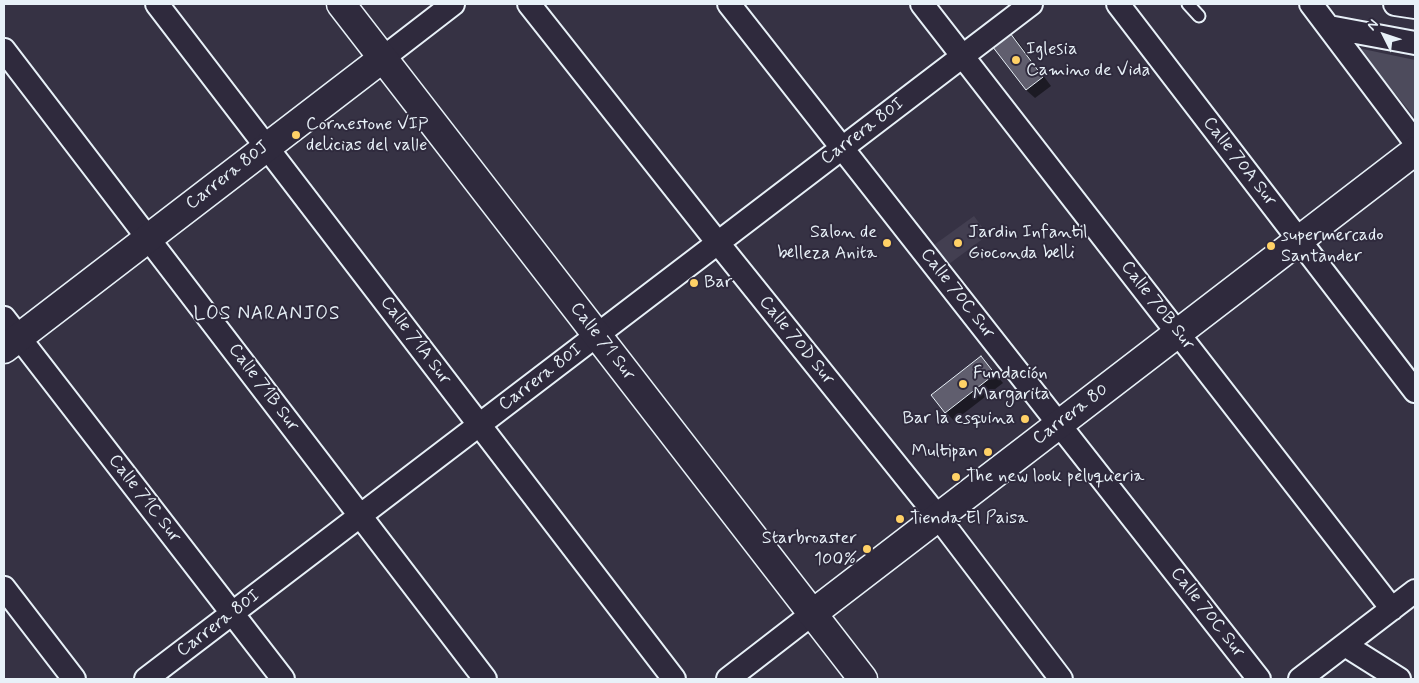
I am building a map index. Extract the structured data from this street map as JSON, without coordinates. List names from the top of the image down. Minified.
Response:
{"streets":{"street":["Carrera 80I","Calle 70A Sur","Carrera 80J","Calle 70C Sur","Calle 70B Sur","Calle 71A Sur","Calle 70D Sur","Calle 71 Sur","Calle 71B Sur","Carrera 80","Calle 71C Sur"]},"crossings":[["Carrera 80I","Calle 70C Sur"],["Carrera 80I","Calle 70B Sur"],["Carrera 80I","Calle 71A Sur"],["Carrera 80I","Calle 70D Sur"],["Carrera 80I","Calle 71 Sur"],["Carrera 80I","Calle 71B Sur"],["Carrera 80I","Calle 71C Sur"],["Calle 70A Sur","Carrera 80"],["Carrera 80J","Calle 71A Sur"],["Carrera 80J","Calle 71 Sur"],["Carrera 80J","Calle 71B Sur"],["Carrera 80J","Calle 71C Sur"],["Calle 70C Sur","Carrera 80"],["Calle 70B Sur","Carrera 80"],["Calle 70D Sur","Carrera 80"],["Calle 71 Sur","Carrera 80"]],"districts":["LOS NARANJOS"],"places":["Iglesia Camino de Vida","Cornestone VIP delicias del valle","Salon de belleza Anita","Jardin Infantil Gioconda belli","supermercado Santander","Bar","Fundación Margarita","Bar la esquina","Multipan","The new look peluqueria","Tienda El Paisa","Starbroaster 100%"],"north":"top left"}
